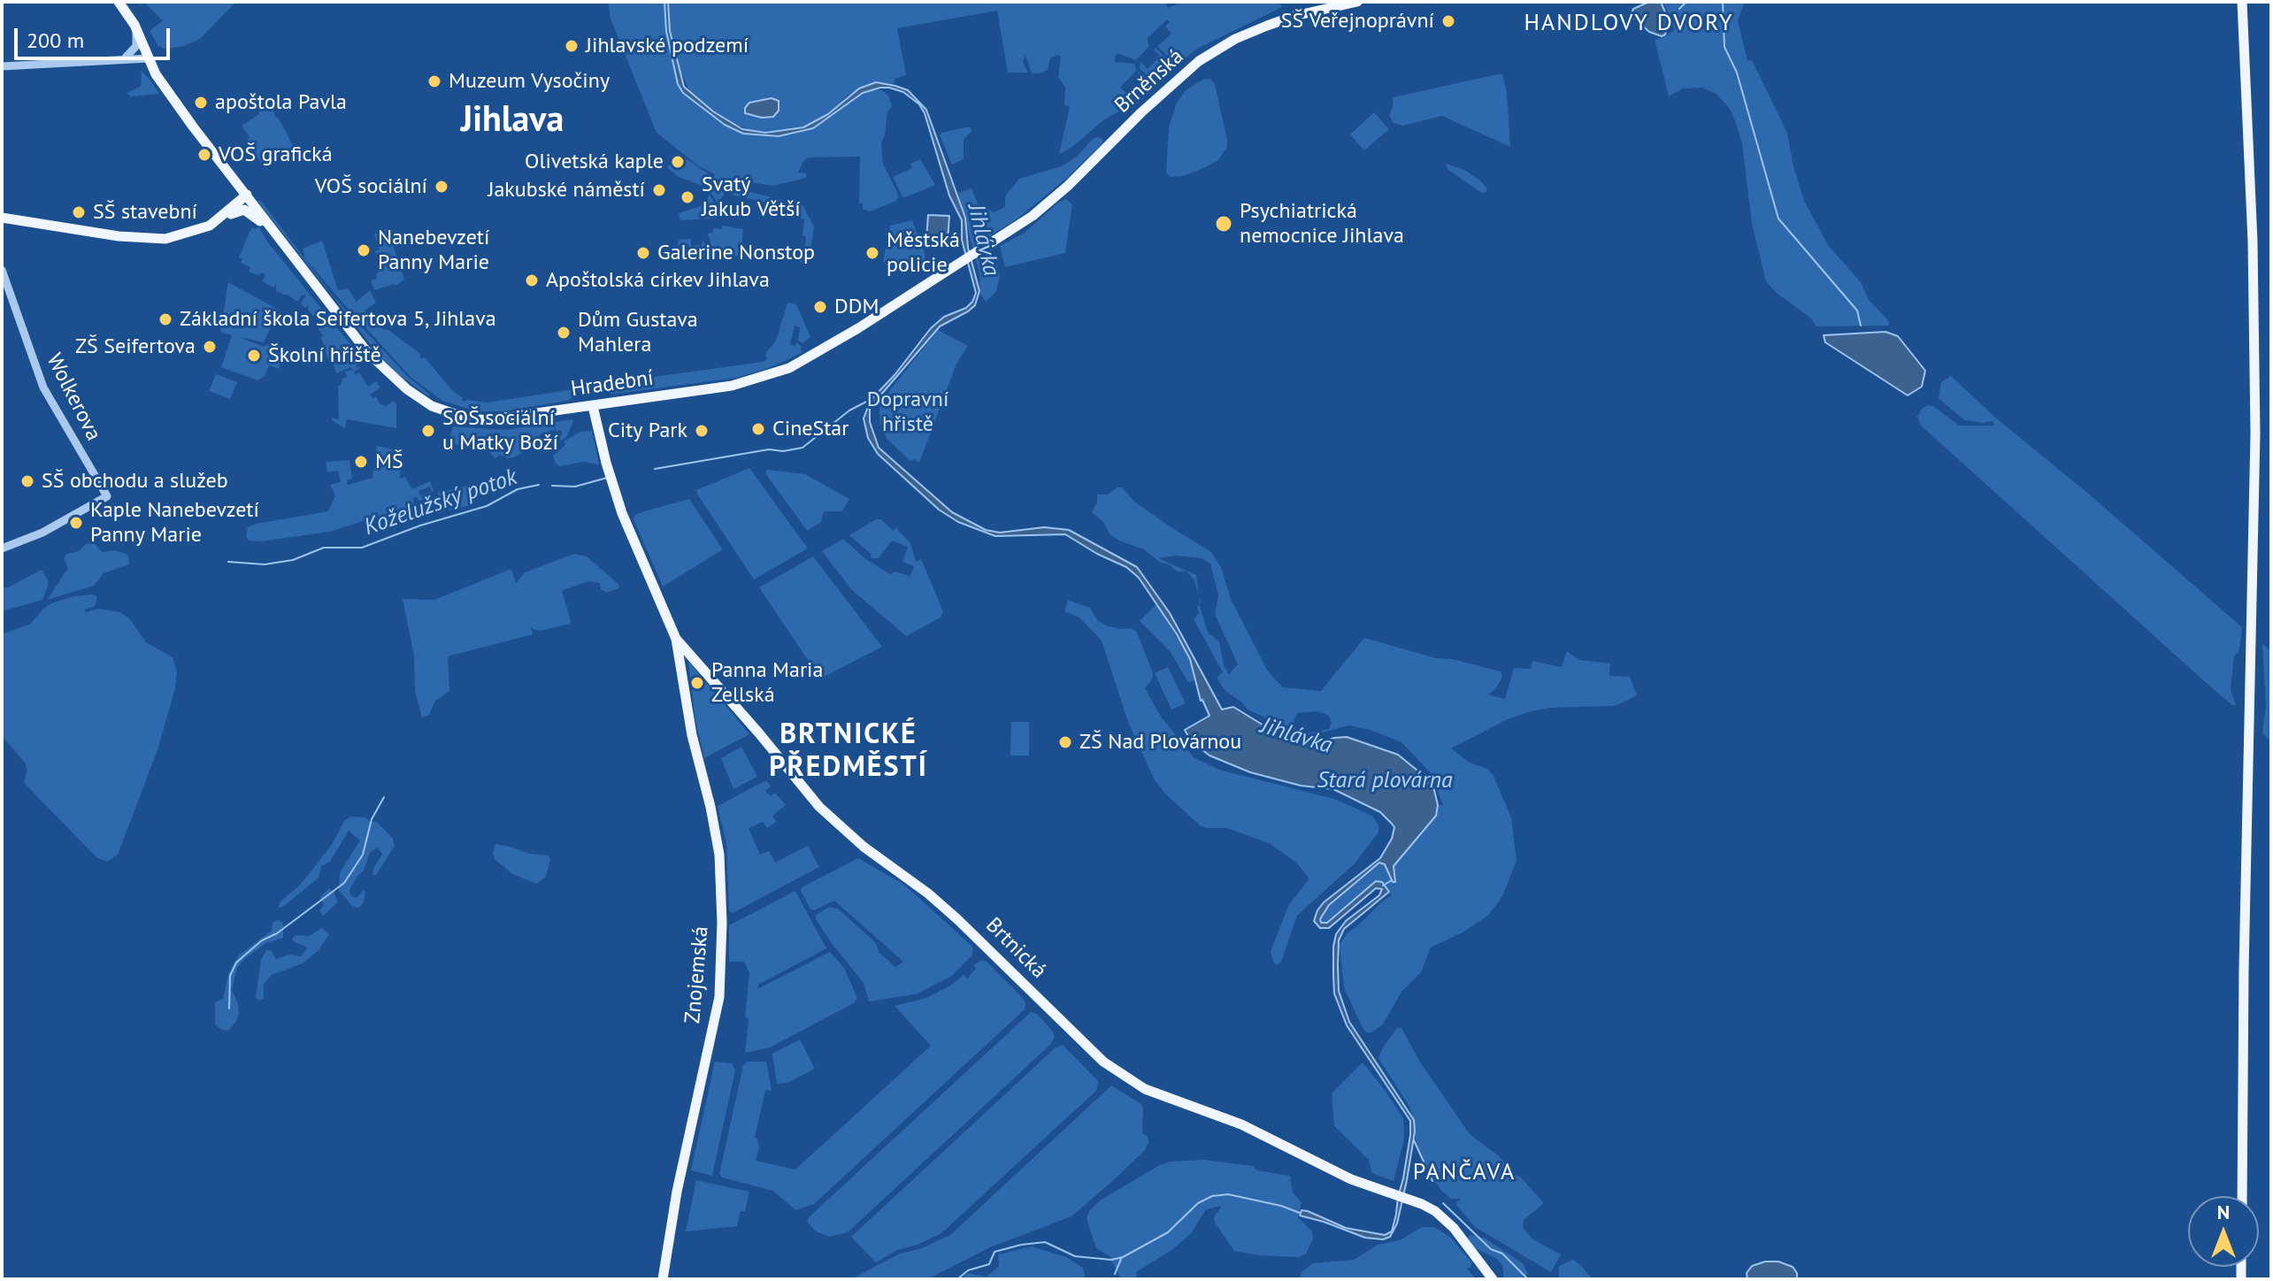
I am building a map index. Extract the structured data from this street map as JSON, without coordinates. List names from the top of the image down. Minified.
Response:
{"streets":{"main road":["Brněnská","Hradební","Brtnická","Znojemská"],"street":["Wolkerova"]},"crossings":[["Brněnská","Hradební"],["Hradební","Znojemská"],["Brtnická","Znojemská"]],"districts":["HANDLOVY DVORY","Jihlava","BRTNICKÉ PŘEDMĚSTÍ","PANČAVA"],"water":["Jihlávka","Koželužský potok","Stará plovárna"],"parks":["Dopravní hřistě"],"places":["SŠ Veřejnoprávní","Jihlavské podzemí","Muzeum Vysočiny","apoštola Pavla","VOŠ grafická","Olivetská kaple","VOŠ sociální","Jakubské náměstí","Svatý Jakub Větší","SŠ stavební","Psychiatrická nemocnice Jihlava","Nanebevzetí Panny Marie","Galerine Nonstop","Městská policie","Apoštolská církev Jihlava","DDM","Základní škola Seifertova 5, Jihlava","Dům Gustava Mahlera","ZŠ Seifertova","Školní hřiště","CineStar","SOŠ sociální u Matky Boží","City Park","MŠ","SŠ obchodu a služeb","Kaple Nanebevzetí Panny Marie","Panna Maria Zellská","ZŠ Nad Plovárnou"],"scale_bar":"200 m","north":"top"}
